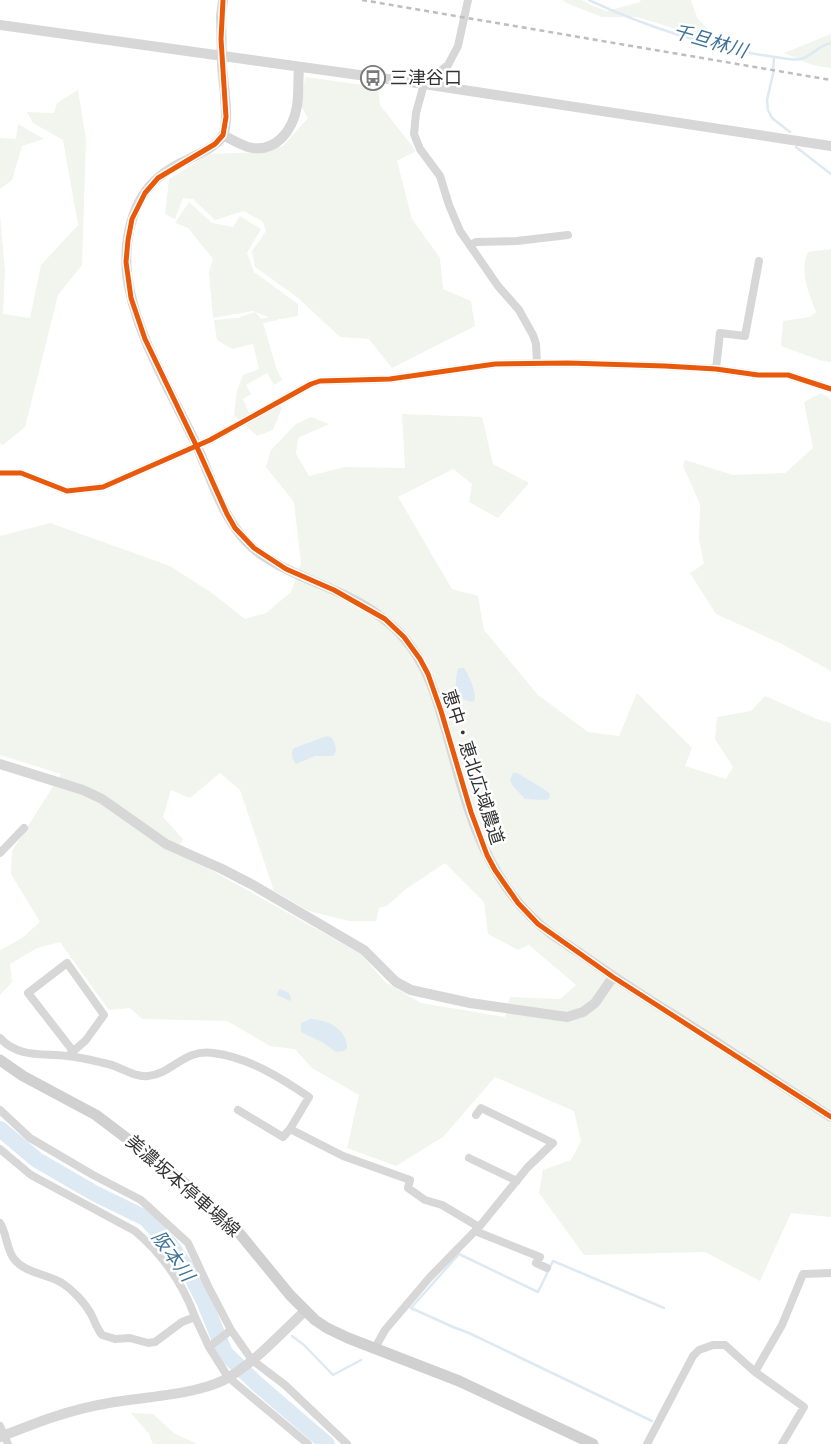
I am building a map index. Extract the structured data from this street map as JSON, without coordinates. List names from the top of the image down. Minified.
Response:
{"streets":{"main road":["美濃坂本停車場線"],"street":["恵中・恵北広域農道"]},"water":["千旦林川","阪本川"],"places":{"bus stop":["三津谷口"]}}
